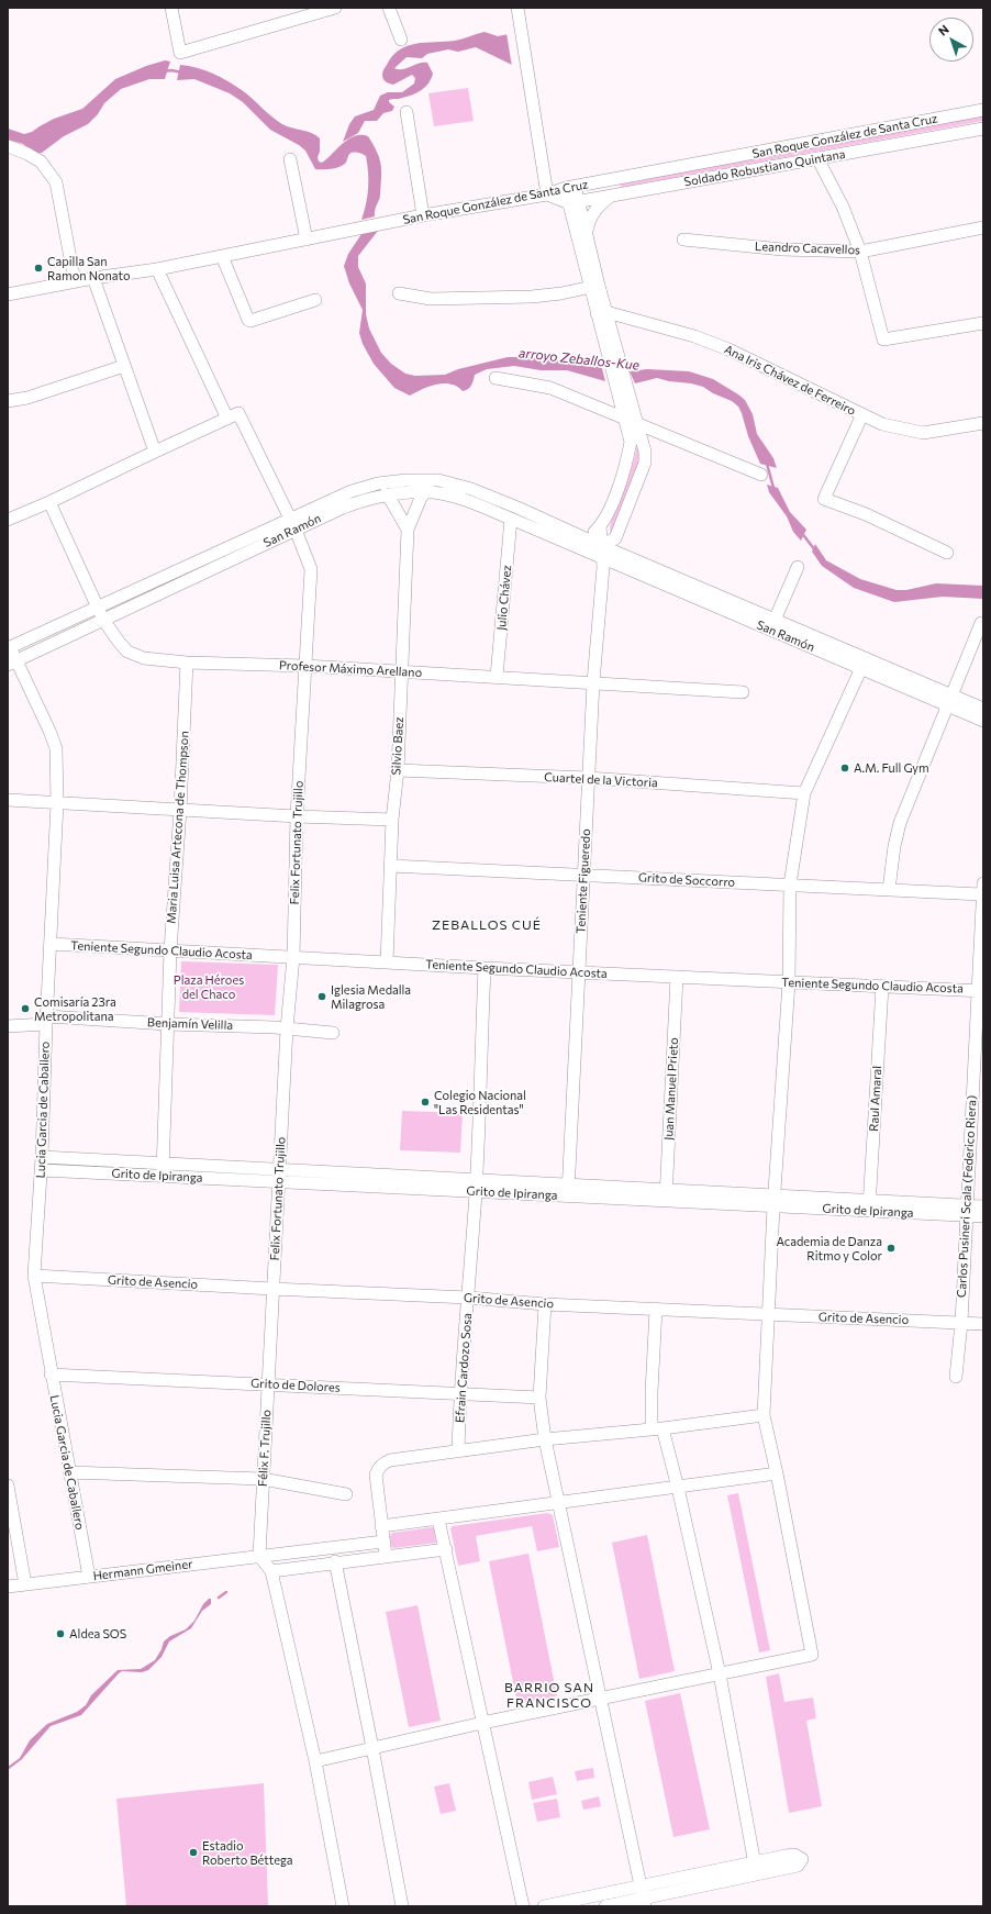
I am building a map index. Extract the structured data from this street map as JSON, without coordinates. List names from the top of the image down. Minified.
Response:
{"streets":{"street":["San Roque González de Santa Cruz","Soldado Robustiano Quintana","Leandro Cacavellos","Ana Iris Chávez de Ferreiro","San Ramón","Julio Chávez","Profesor Máximo Arellano","Silvio Baez","Cuartel de la Victoria","Maria Luisa Artecona de Thompson","Felix Fortunato Trujillo","Grito de Soccorro","Teniente Figueredo","Teniente Segundo Claudio Acosta","Benjamín Velilla","Juan Manuel Prieto","Raul Amaral","Lucia Garcia de Caballero","Grito de Ipiranga","Carlos Pusineri Scala (Federico Riera)","Grito de Asencio","Efrain Cardozo Sosa","Grito de Dolores","Félix F. Trujillo","Hermann Gmeiner"]},"crossings":[["San Ramón","Julio Chávez"],["San Ramón","Profesor Máximo Arellano"],["San Ramón","Silvio Baez"],["San Ramón","Felix Fortunato Trujillo"],["San Ramón","Teniente Figueredo"],["San Ramón","Lucia Garcia de Caballero"],["Julio Chávez","Profesor Máximo Arellano"],["Profesor Máximo Arellano","Silvio Baez"],["Profesor Máximo Arellano","Maria Luisa Artecona de Thompson"],["Profesor Máximo Arellano","Felix Fortunato Trujillo"],["Profesor Máximo Arellano","Teniente Figueredo"],["Silvio Baez","Cuartel de la Victoria"],["Silvio Baez","Grito de Soccorro"],["Silvio Baez","Teniente Segundo Claudio Acosta"],["Cuartel de la Victoria","Teniente Figueredo"],["Maria Luisa Artecona de Thompson","Teniente Segundo Claudio Acosta"],["Maria Luisa Artecona de Thompson","Benjamín Velilla"],["Maria Luisa Artecona de Thompson","Grito de Ipiranga"],["Felix Fortunato Trujillo","Teniente Segundo Claudio Acosta"],["Felix Fortunato Trujillo","Benjamín Velilla"],["Felix Fortunato Trujillo","Grito de Ipiranga"],["Felix Fortunato Trujillo","Grito de Asencio"],["Felix Fortunato Trujillo","Félix F. Trujillo"],["Grito de Soccorro","Teniente Figueredo"],["Grito de Soccorro","Carlos Pusineri Scala (Federico Riera)"],["Teniente Figueredo","Teniente Segundo Claudio Acosta"],["Teniente Figueredo","Grito de Ipiranga"],["Teniente Segundo Claudio Acosta","Juan Manuel Prieto"],["Teniente Segundo Claudio Acosta","Raul Amaral"],["Teniente Segundo Claudio Acosta","Lucia Garcia de Caballero"],["Teniente Segundo Claudio Acosta","Carlos Pusineri Scala (Federico Riera)"],["Teniente Segundo Claudio Acosta","Efrain Cardozo Sosa"],["Benjamín Velilla","Lucia Garcia de Caballero"],["Juan Manuel Prieto","Grito de Ipiranga"],["Raul Amaral","Grito de Ipiranga"],["Lucia Garcia de Caballero","Grito de Ipiranga"],["Lucia Garcia de Caballero","Grito de Asencio"],["Lucia Garcia de Caballero","Grito de Dolores"],["Lucia Garcia de Caballero","Hermann Gmeiner"],["Grito de Ipiranga","Carlos Pusineri Scala (Federico Riera)"],["Grito de Ipiranga","Efrain Cardozo Sosa"],["Carlos Pusineri Scala (Federico Riera)","Grito de Asencio"],["Grito de Asencio","Efrain Cardozo Sosa"],["Grito de Asencio","Félix F. Trujillo"],["Efrain Cardozo Sosa","Grito de Dolores"],["Grito de Dolores","Félix F. Trujillo"],["Félix F. Trujillo","Hermann Gmeiner"]],"districts":["ZEBALLOS CUÉ","BARRIO SAN FRANCISCO"],"water":["arroyo Zeballos-Kue"],"parks":["Plaza Héroes del Chaco"],"places":["Capilla San Ramon Nonato","A.M. Full Gym","Iglesia Medalla Milagrosa","Comisaría 23ra Metropolitana","Colegio Nacional \"Las Residentas\"","Academia de Danza Ritmo y Color","Aldea SOS","Estadio Roberto Béttega"],"north":"top left"}
